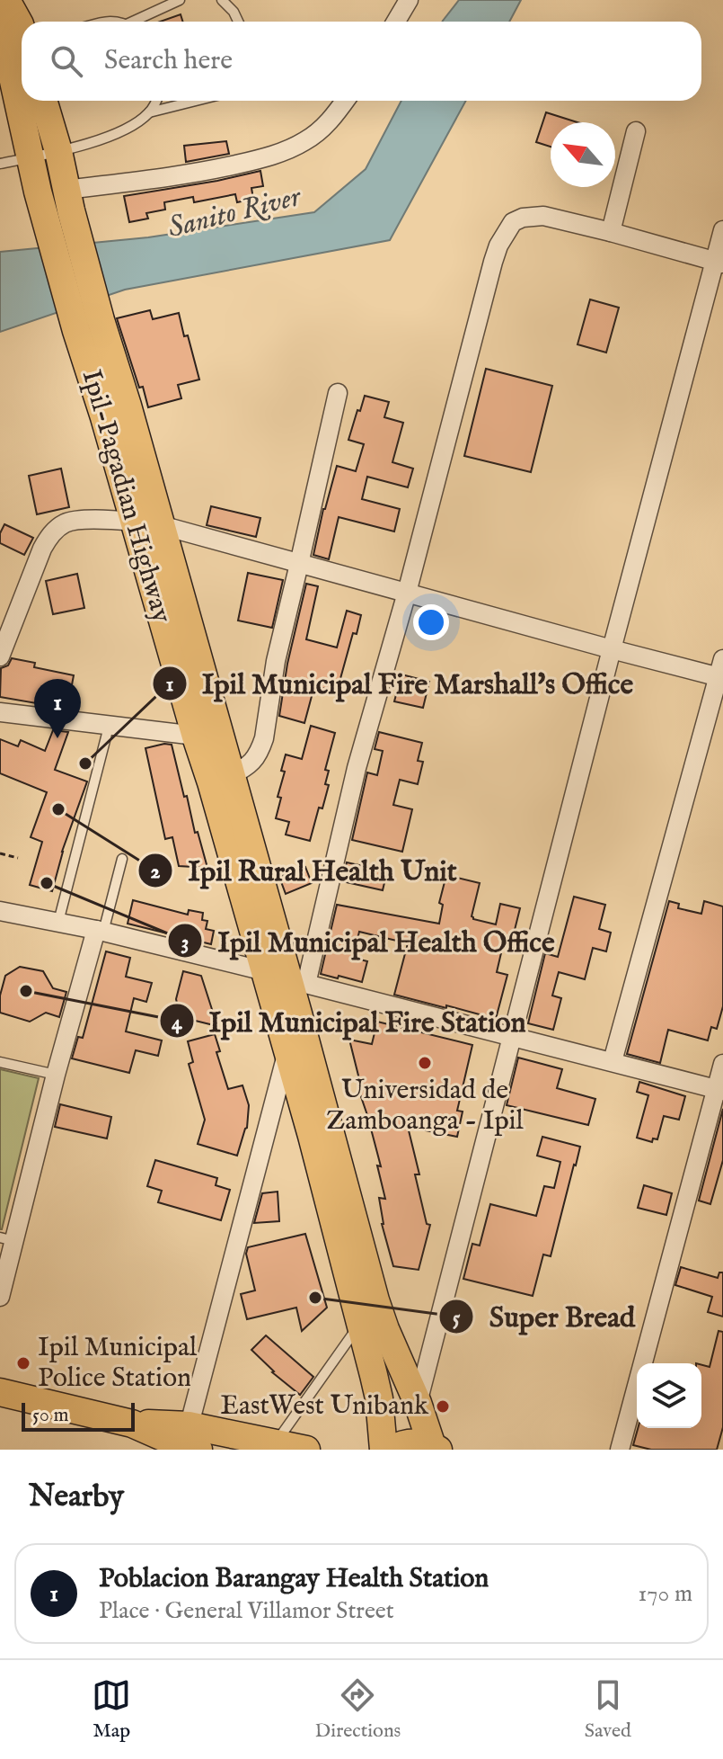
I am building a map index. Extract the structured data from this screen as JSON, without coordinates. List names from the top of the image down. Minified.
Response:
{"streets":{"main road":["Ipil-Pagadian Highway"]},"water":["Sanito River"],"places":["Ipil Municipal Fire Marshall's Office","Ipil Rural Health Unit","Ipil Municipal Health Office","Ipil Municipal Fire Station","Universidad de Zamboanga - Ipil","Super Bread","Ipil Municipal Police Station","EastWest Unibank"],"scale_bar":"50 m","north":"top left","page":{"search":"Search here","pins":"1","scale":"50 m","heading":"Nearby","list":[{"mark":"1","name":"Poblacion Barangay Health Station","note":"Place · General Villamor Street","value":"170 m"}],"nav":["Map","Directions","Saved"]}}
